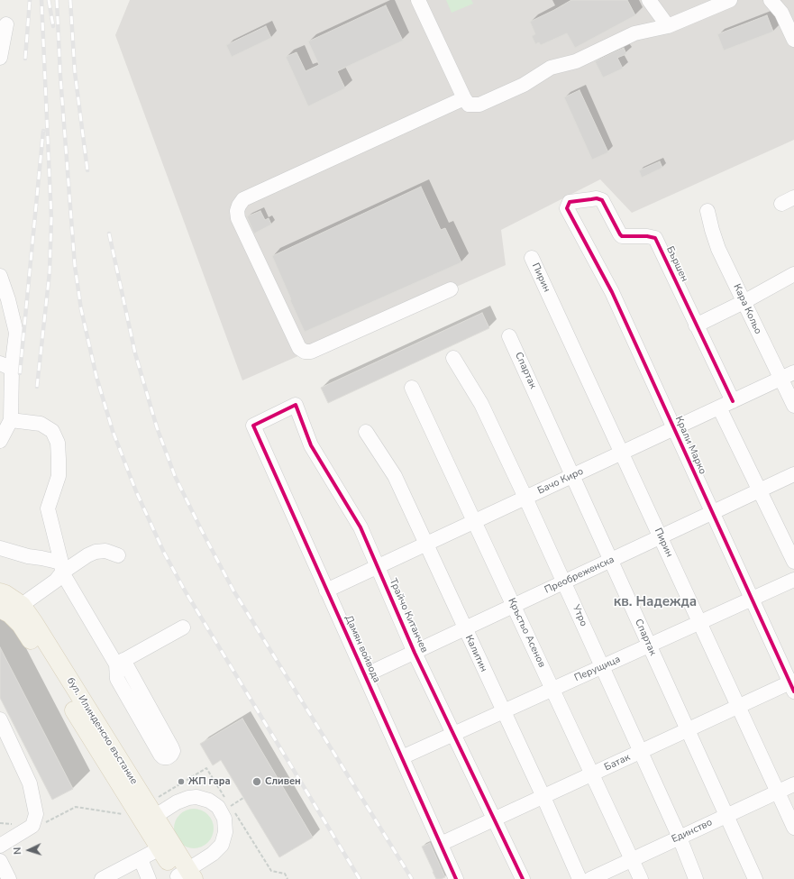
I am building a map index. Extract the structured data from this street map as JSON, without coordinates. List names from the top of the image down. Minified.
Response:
{"streets":{"main road":["бул. Илинденско въстание"],"street":["Бършен","Пирин","Кара Кольо","Спартак","Крали Марко","Бачо Киро","Преобреженска","Трайчо Китанчев","Утро","Кръстьо Асенов","Дамян войвода","Калитин","Перущица","Батак","Единство"]},"crossings":[["Бършен","Крали Марко"],["Бършен","Бачо Киро"],["Пирин","Бачо Киро"],["Пирин","Преобреженска"],["Пирин","Перущица"],["Пирин","Батак"],["Пирин","Единство"],["Кара Кольо","Бачо Киро"],["Спартак","Бачо Киро"],["Спартак","Преобреженска"],["Спартак","Перущица"],["Спартак","Батак"],["Спартак","Единство"],["Крали Марко","Бачо Киро"],["Крали Марко","Преобреженска"],["Крали Марко","Перущица"],["Крали Марко","Батак"],["Бачо Киро","Трайчо Китанчев"],["Бачо Киро","Утро"],["Бачо Киро","Кръстьо Асенов"],["Бачо Киро","Дамян войвода"],["Бачо Киро","Калитин"],["Преобреженска","Трайчо Китанчев"],["Преобреженска","Утро"],["Преобреженска","Кръстьо Асенов"],["Преобреженска","Дамян войвода"],["Преобреженска","Калитин"],["Трайчо Китанчев","Дамян войвода"],["Трайчо Китанчев","Перущица"],["Трайчо Китанчев","Батак"],["Утро","Перущица"],["Утро","Батак"],["Утро","Единство"],["Кръстьо Асенов","Перущица"],["Кръстьо Асенов","Батак"],["Кръстьо Асенов","Единство"],["Дамян войвода","Перущица"],["Дамян войвода","Батак"],["Калитин","Перущица"],["Калитин","Батак"]],"districts":["кв. Надежда"],"places":["ЖП гара","Сливен"],"north":"left"}
